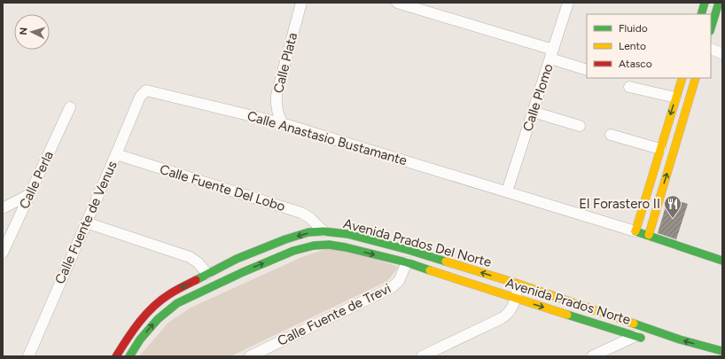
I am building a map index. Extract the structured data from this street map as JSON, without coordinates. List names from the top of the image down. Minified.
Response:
{"streets":{"street":["Calle Plata","Calle Plomo","Calle Anastasio Bustamante","Calle Perla","Calle Fuente Del Lobo","Calle Fuente de Venus","Avenida Prados Del Norte","Avenida Prados Norte","Calle Fuente de Trevi"]},"crossings":[["Calle Plata","Calle Anastasio Bustamante"],["Calle Plomo","Calle Anastasio Bustamante"],["Calle Anastasio Bustamante","Calle Fuente de Venus"],["Calle Fuente Del Lobo","Calle Fuente de Venus"],["Calle Fuente Del Lobo","Avenida Prados Del Norte"],["Avenida Prados Norte","Calle Fuente de Trevi"]],"one_way":["Avenida Prados Del Norte","Avenida Prados Norte"],"places":{"restaurant":["El Forastero II"]},"legend":["Fluido","Lento","Atasco"],"north":"left"}
